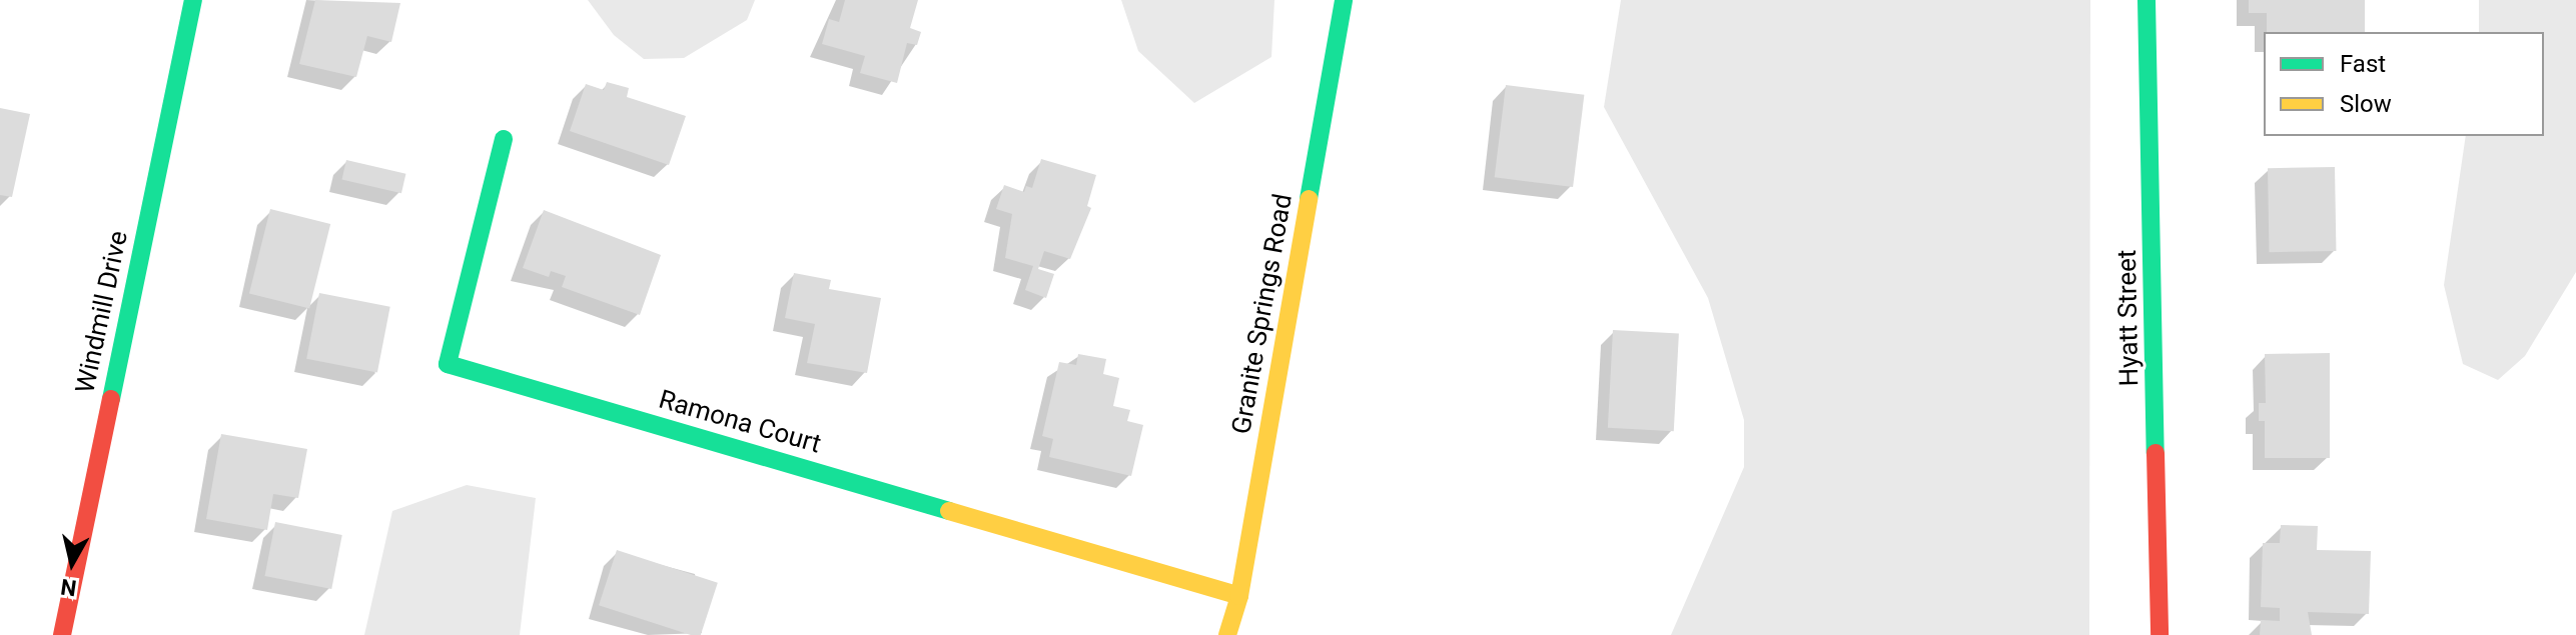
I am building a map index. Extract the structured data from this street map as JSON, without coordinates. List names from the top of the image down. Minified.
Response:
{"streets":{"street":["Windmill Drive","Granite Springs Road","Hyatt Street","Ramona Court"]},"crossings":[["Granite Springs Road","Ramona Court"]],"legend":["Fast","Slow"],"north":"bottom"}
